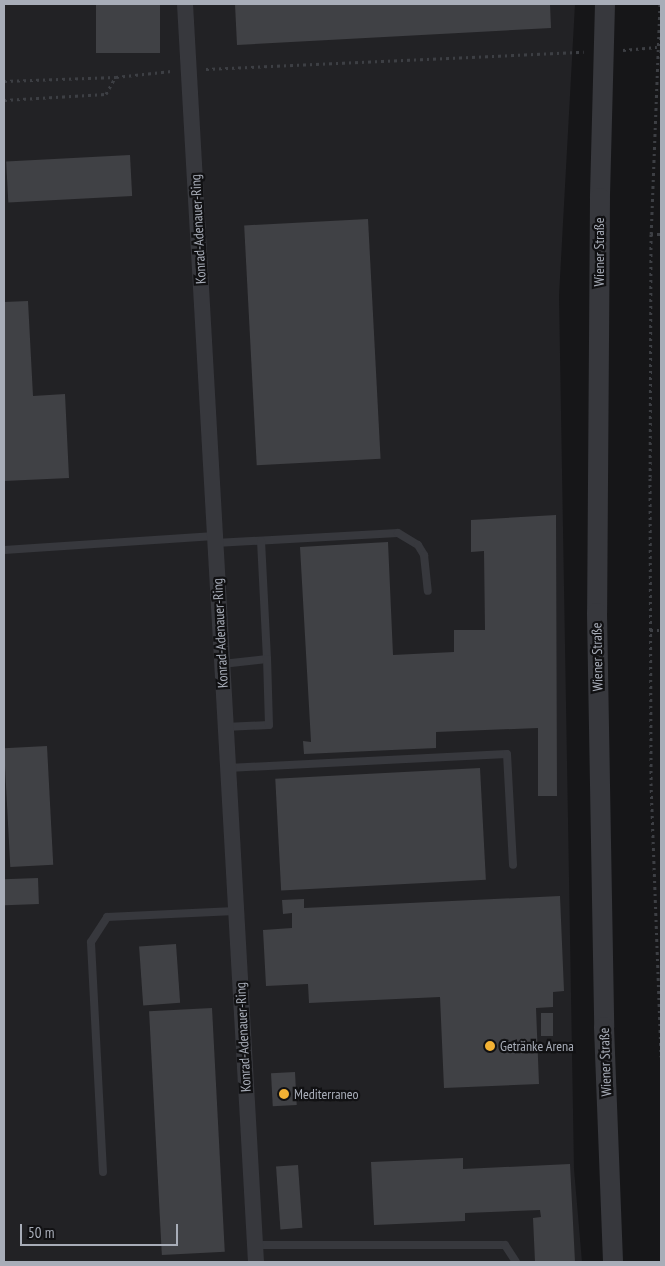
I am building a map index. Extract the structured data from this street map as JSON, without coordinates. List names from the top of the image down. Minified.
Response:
{"streets":{"street":["Konrad-Adenauer-Ring","Wiener Straße"]},"places":["Getränke Arena","Mediterraneo"],"scale_bar":"50 m"}
